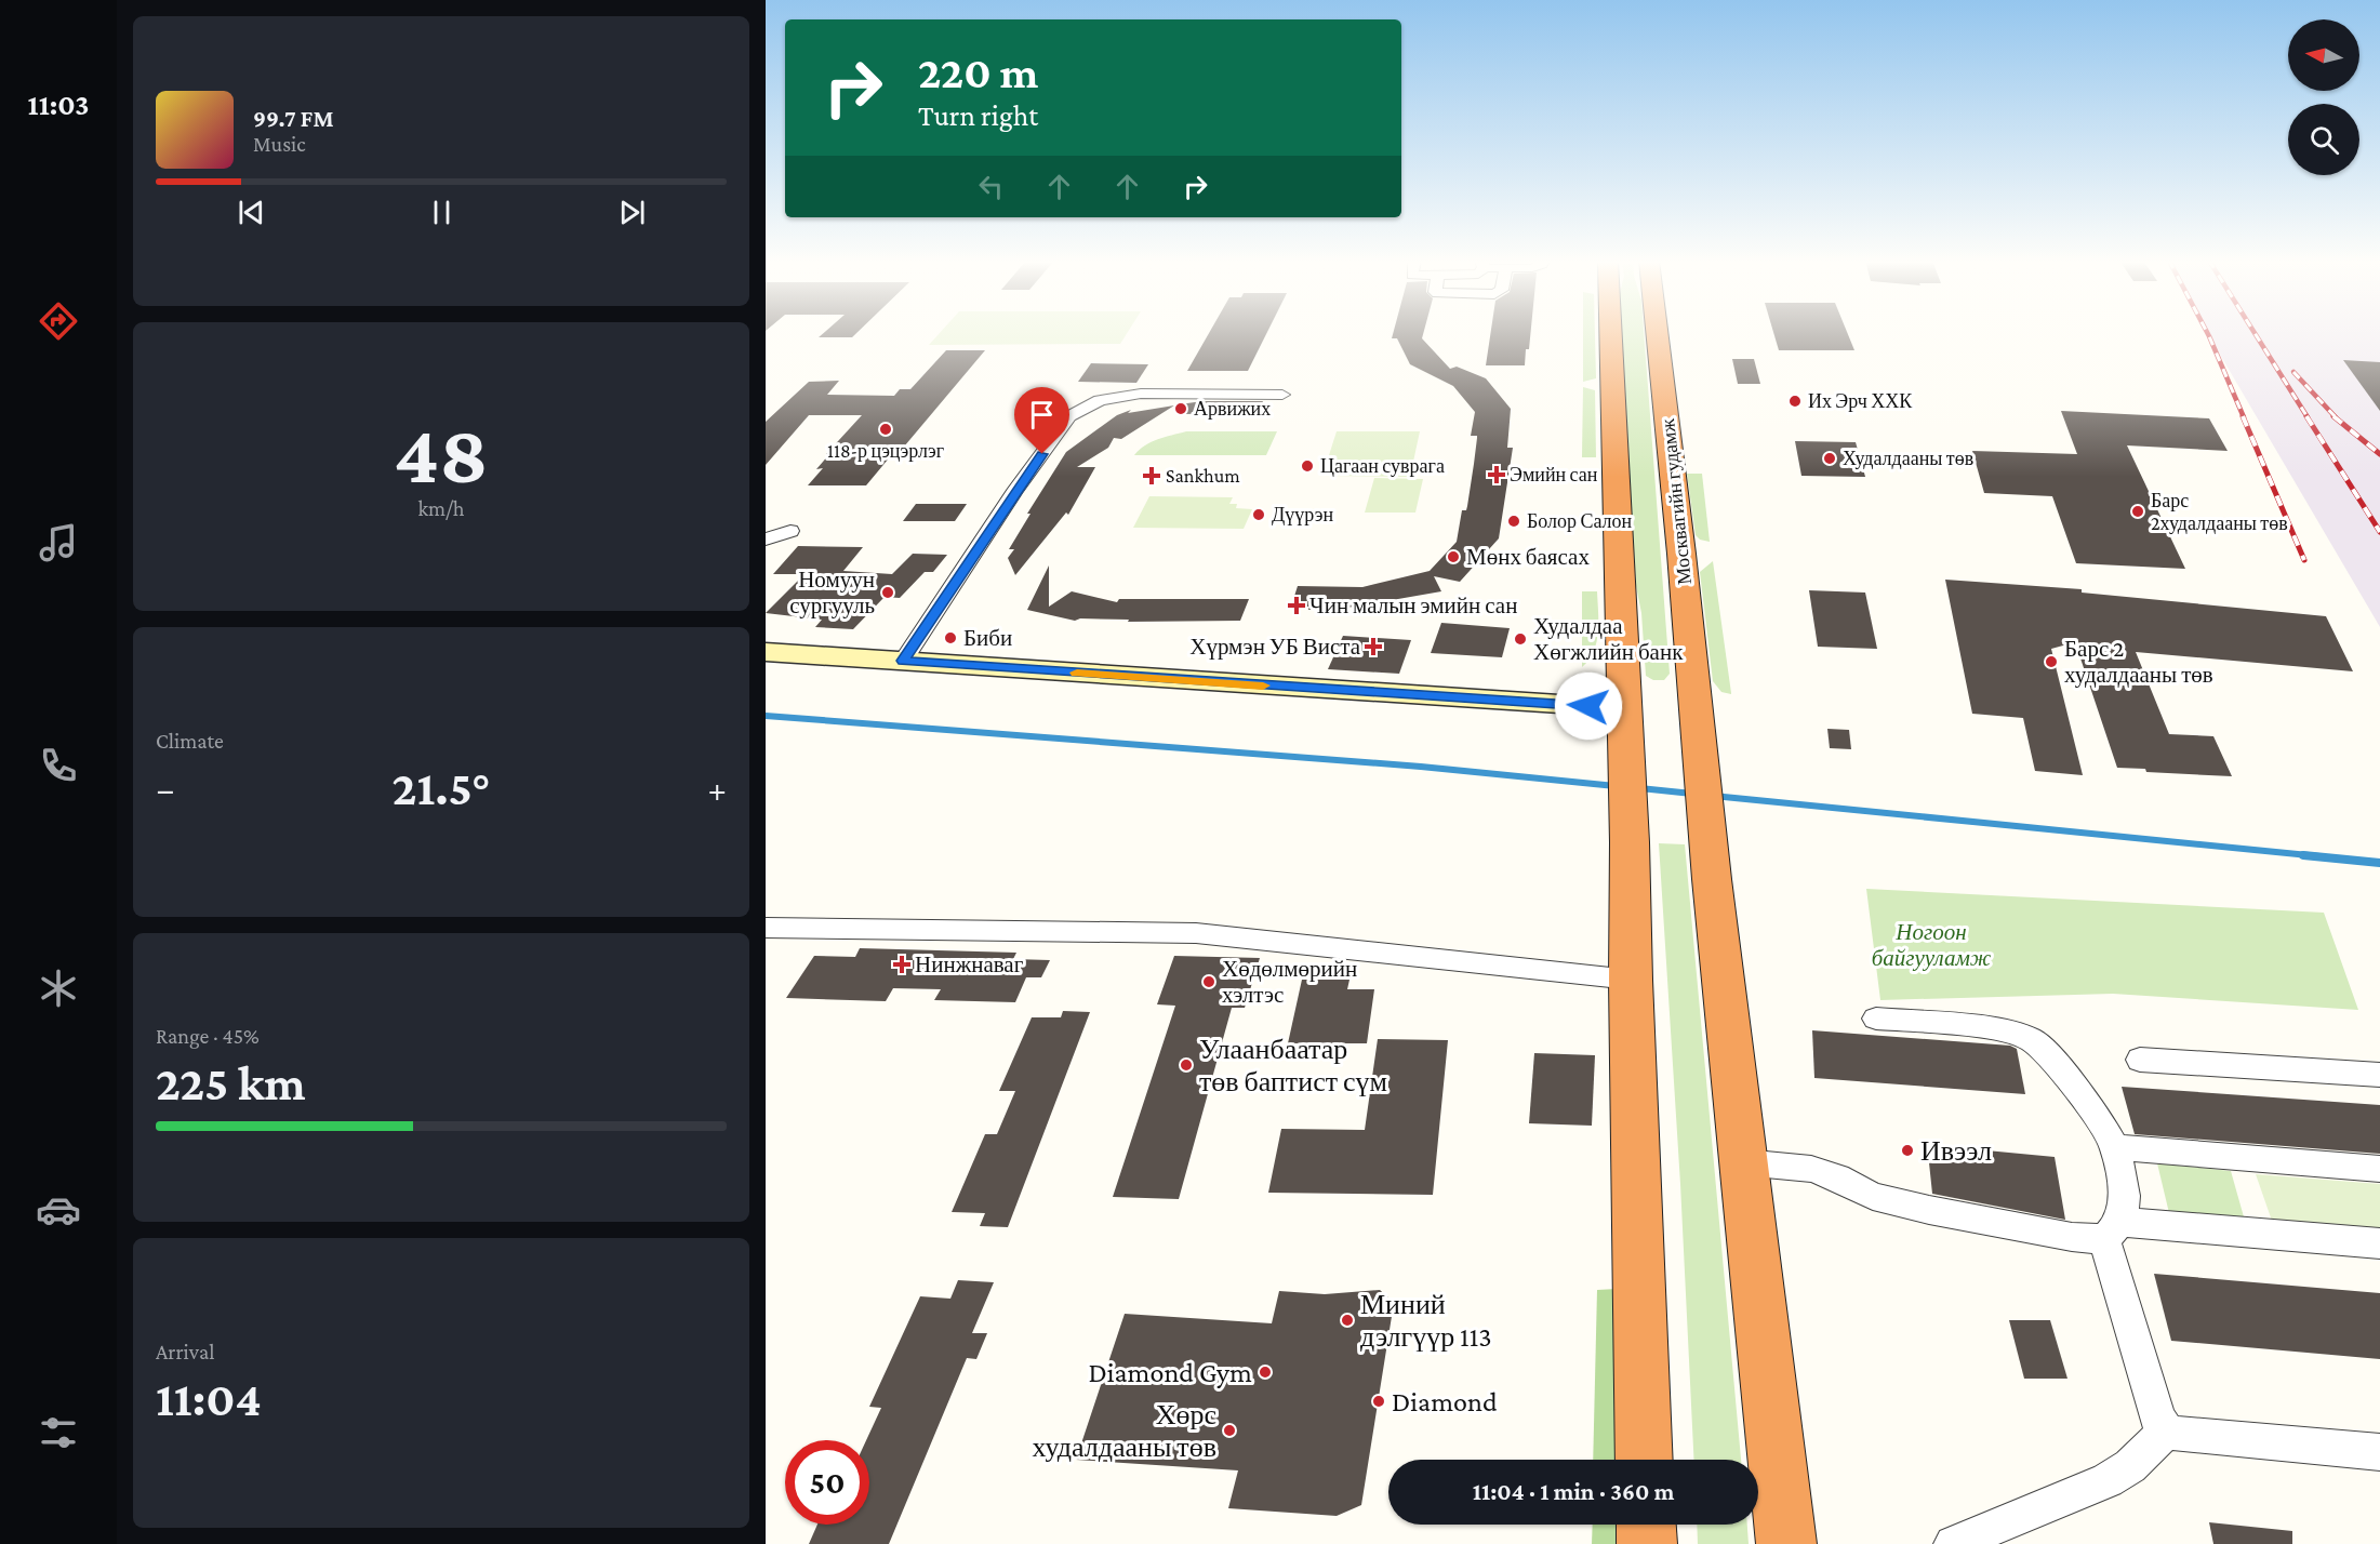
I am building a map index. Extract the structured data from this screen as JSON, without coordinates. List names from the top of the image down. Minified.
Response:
{"streets":{"highway":["Москвагийн гудамж"]},"parks":["Ногоон байгууламж"],"places":{"other":["Их Эрч ХХК","Арвижих","118-р цэцэрлэг","Худалдааны төв","Цагаан суврага","Барс 2худалдааны төв","Дүүрэн","Болор Салон","Мөнх баясах","Номуун сургууль","Биби","Худалдаа Хөгжлийн банк","Барс 2 худалдааны төв","Хөдөлмөрийн хэлтэс","Улаанбаатар төв баптист сүм","Ивээл","Миний дэлгүүр 113","Diamond Gym","Diamond","Хөрс худалдааны төв"],"health":["Эмийн сан","Sankhum","Чин малын эмийн сан","Хүрмэн УБ Виста","Нинжнаваг"]},"north":"left","page":{"tabs":"11:03","turn":["220 m","Turn right"],"song":["99.7 FM","Music"],"tile":[["48","km/h"],"Climate",["Range · 45%","225 km"],["Arrival","11:04"]],"heat":["−","21.5°","+"],"limit":"50","trip":"11:04 · 1 min · 360 m"}}
